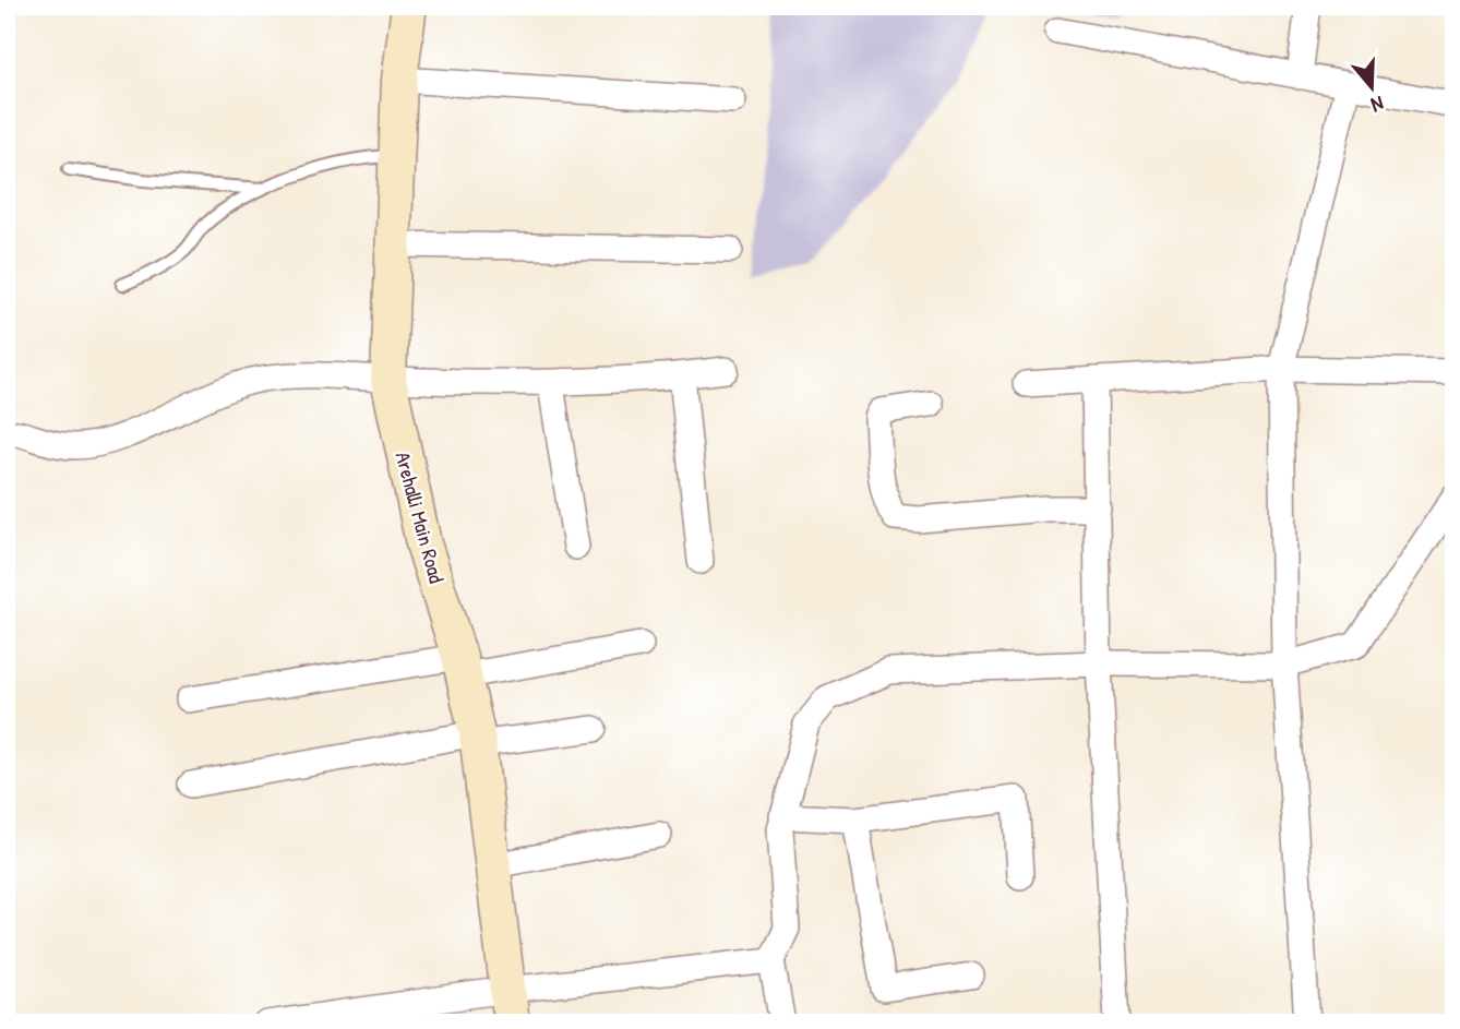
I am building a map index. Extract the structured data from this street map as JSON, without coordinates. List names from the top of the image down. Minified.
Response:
{"streets":{"street":["Arehalli Main Road"]},"north":"bottom"}
